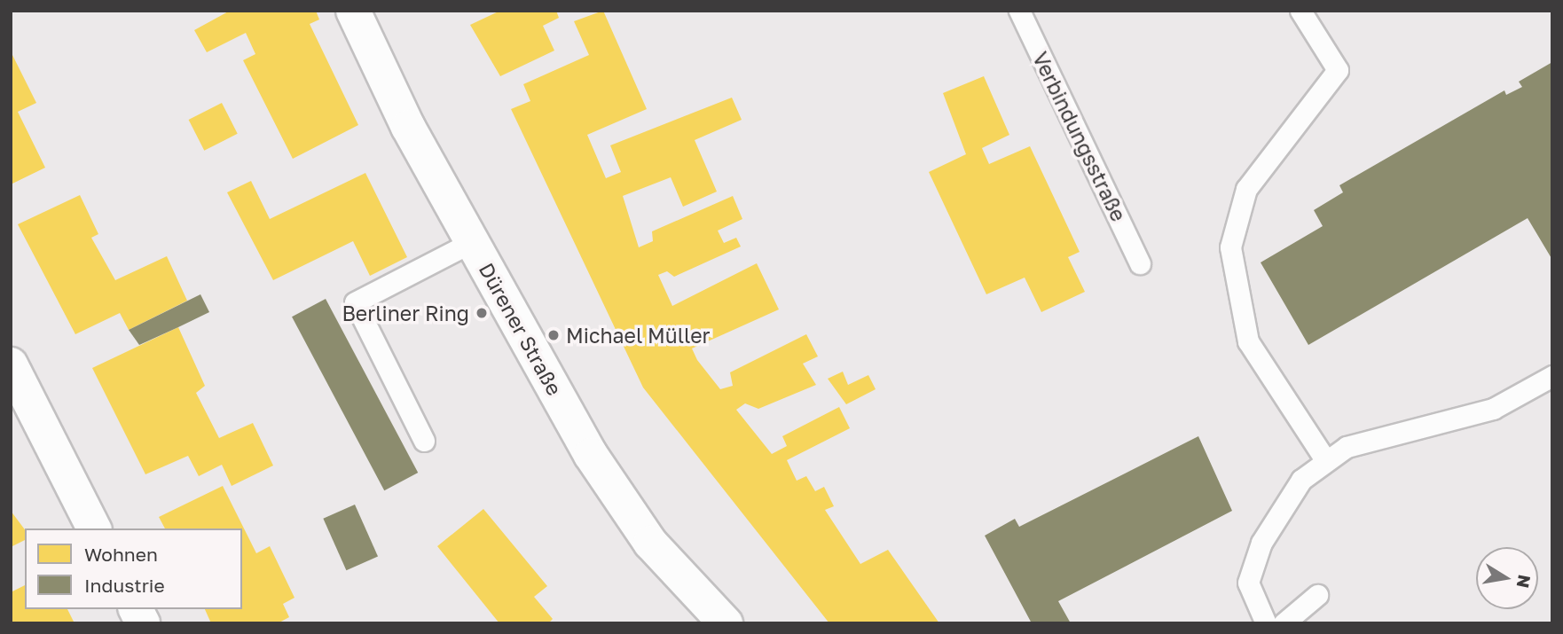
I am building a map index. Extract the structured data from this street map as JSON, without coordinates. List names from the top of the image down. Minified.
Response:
{"streets":{"street":["Dürener Straße"],"lane":["Verbindungsstraße"]},"places":["Berliner Ring","Michael Müller"],"legend":["Wohnen","Industrie"],"north":"right"}
